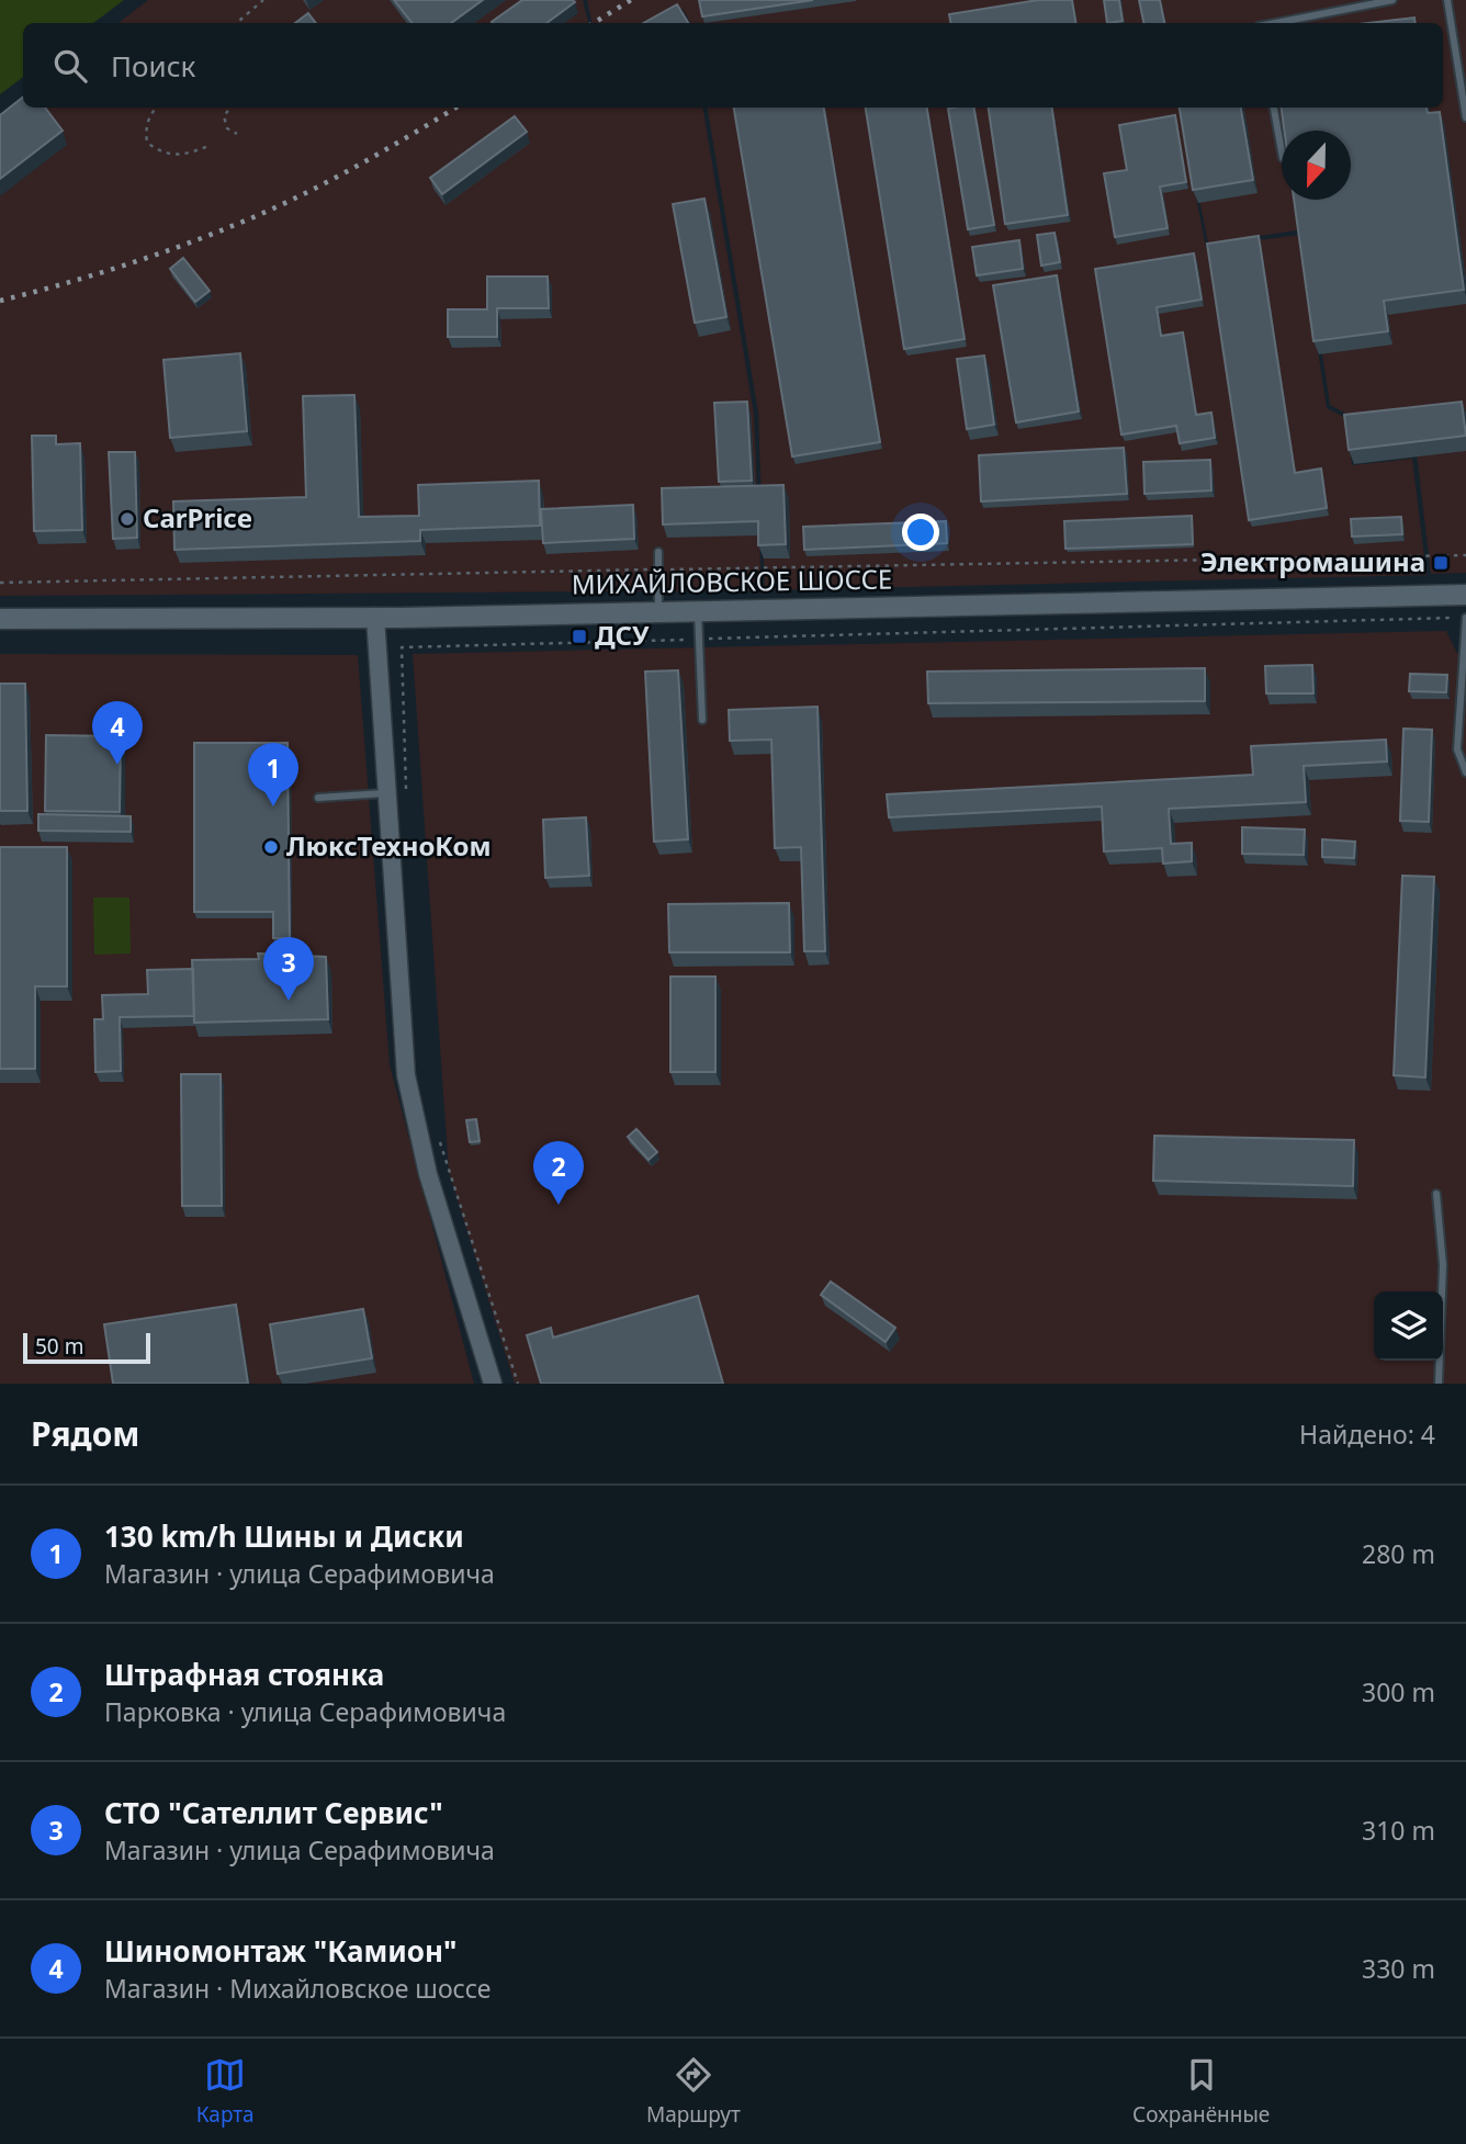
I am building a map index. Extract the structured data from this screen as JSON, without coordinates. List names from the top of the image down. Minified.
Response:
{"streets":{"main road":["МИХАЙЛОВСКОЕ ШОССЕ"]},"places":{"other":["CarPrice","ЛюксТехноКом"],"transit":["Электромашина","ДСУ"]},"scale_bar":"50 m","north":"bottom","page":{"search":"Поиск","pins":["4","1","3","2"],"scale":"50 m","heading":["Рядом","Найдено: 4"],"list":[{"mark":"1","name":"130 km/h Шины и Диски","note":"Магазин · улица Серафимовича","value":"280 m"},{"mark":"2","name":"Штрафная стоянка","note":"Парковка · улица Серафимовича","value":"300 m"},{"mark":"3","name":"СТО \"Сателлит Сервис\"","note":"Магазин · улица Серафимовича","value":"310 m"},{"mark":"4","name":"Шиномонтаж \"Камион\"","note":"Магазин · Михайловское шоссе","value":"330 m"}],"nav":["Карта","Маршрут","Сохранённые"]}}
